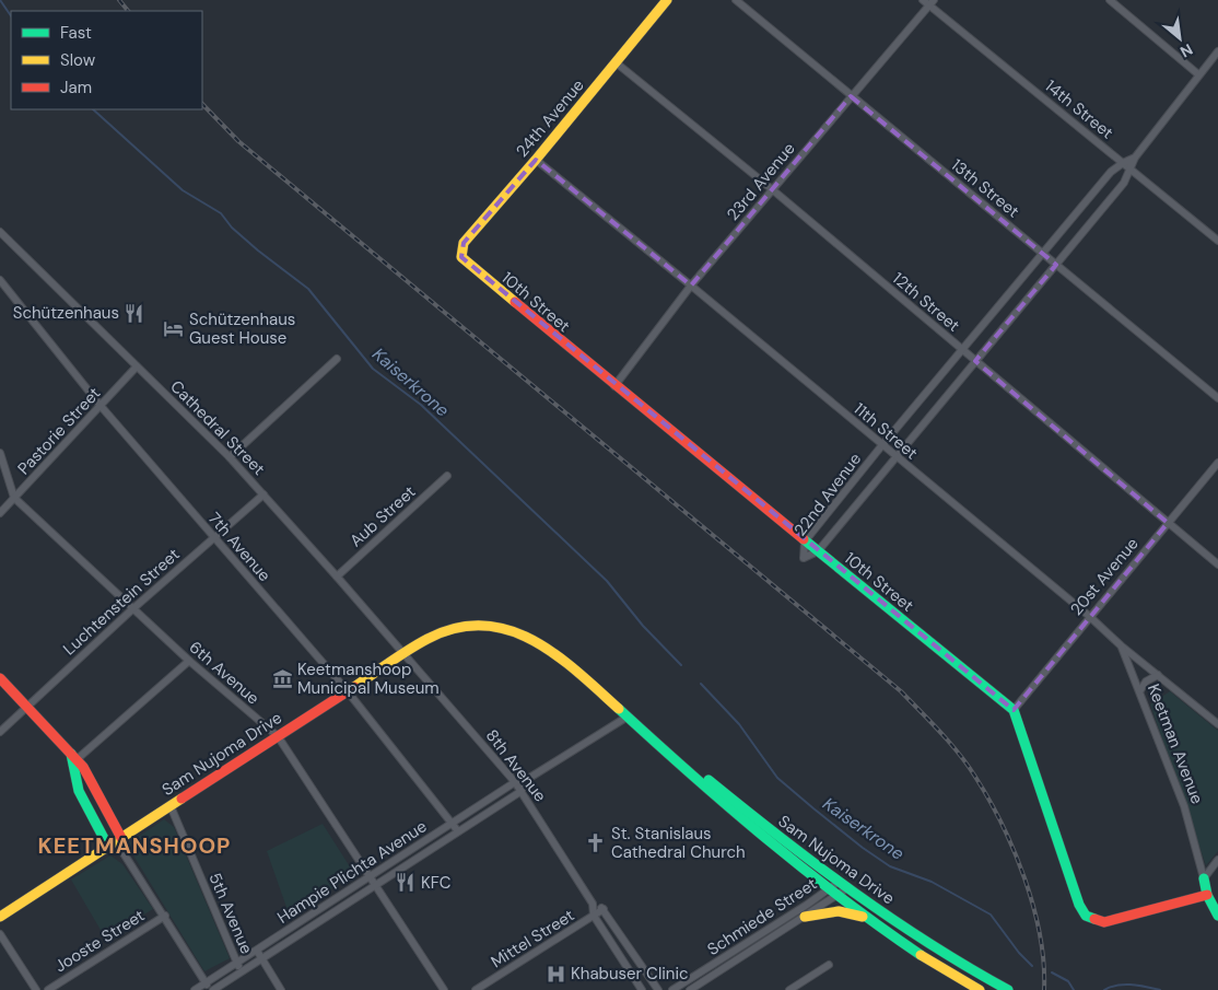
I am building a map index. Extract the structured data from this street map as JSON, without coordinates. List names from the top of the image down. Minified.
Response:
{"streets":{"street":["14th Street","24th Avenue","23rd Avenue","13th Street","10th Street","12th Street","Cathedral Street","Pastorie Street","11th Street","22nd Avenue","Aub Street","7th Avenue","20st Avenue","Luchtenstein Street","6th Avenue","Keetman Avenue","Sam Nujoma Drive","8th Avenue","Hampie Plichta Avenue","5th Avenue","Schmiede Street","Mittel Street","Jooste Street"]},"crossings":[["14th Street","23rd Avenue"],["14th Street","22nd Avenue"],["24th Avenue","10th Street"],["24th Avenue","12th Street"],["24th Avenue","11th Street"],["23rd Avenue","13th Street"],["23rd Avenue","10th Street"],["23rd Avenue","12th Street"],["23rd Avenue","11th Street"],["13th Street","22nd Avenue"],["10th Street","22nd Avenue"],["10th Street","20st Avenue"],["12th Street","22nd Avenue"],["12th Street","20st Avenue"],["Cathedral Street","Pastorie Street"],["Cathedral Street","Aub Street"],["Cathedral Street","Luchtenstein Street"],["Cathedral Street","Sam Nujoma Drive"],["Cathedral Street","8th Avenue"],["Pastorie Street","7th Avenue"],["Pastorie Street","6th Avenue"],["11th Street","22nd Avenue"],["11th Street","20st Avenue"],["11th Street","Keetman Avenue"],["7th Avenue","Luchtenstein Street"],["7th Avenue","Sam Nujoma Drive"],["7th Avenue","Hampie Plichta Avenue"],["Luchtenstein Street","6th Avenue"],["6th Avenue","Sam Nujoma Drive"],["6th Avenue","Hampie Plichta Avenue"],["Sam Nujoma Drive","8th Avenue"],["Sam Nujoma Drive","Hampie Plichta Avenue"],["Sam Nujoma Drive","5th Avenue"],["Sam Nujoma Drive","Schmiede Street"],["8th Avenue","Hampie Plichta Avenue"],["8th Avenue","Mittel Street"],["Hampie Plichta Avenue","5th Avenue"]],"districts":["KEETMANSHOOP"],"water":["Kaiserkrone"],"places":{"restaurant":["Schützenhaus","KFC"],"hotel":["Schützenhaus Guest House"],"museum":["Keetmanshoop Municipal Museum"],"church":["St. Stanislaus Cathedral Church"],"hospital":["Khabuser Clinic"]},"legend":["Fast","Slow","Jam"],"north":"bottom right"}
